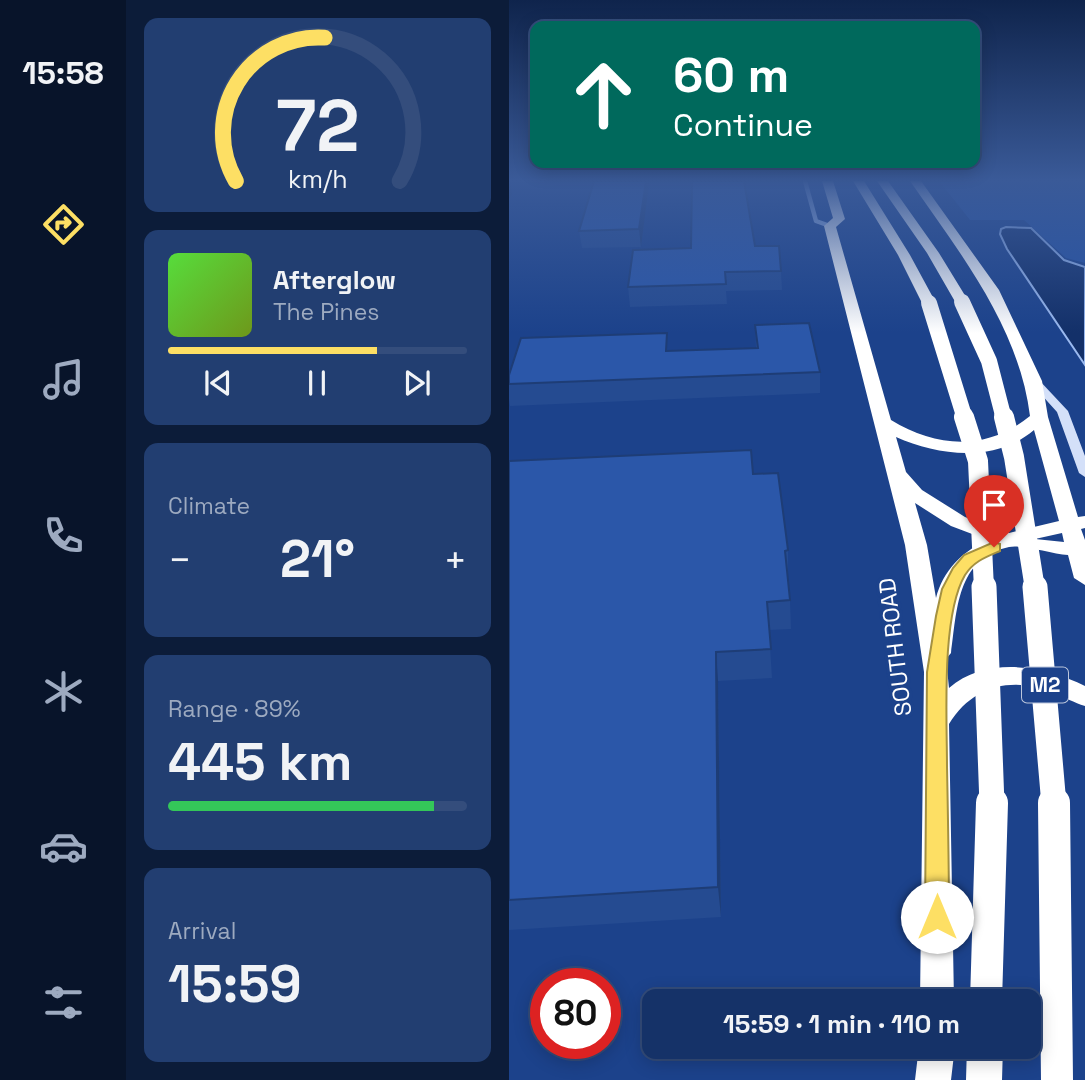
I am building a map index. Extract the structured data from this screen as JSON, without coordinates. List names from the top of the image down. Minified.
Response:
{"streets":{"highway":["SOUTH ROAD","M2"]},"page":{"tabs":"15:58","turn":["60 m","Continue"],"song":["Afterglow","The Pines"],"tile":["Climate",["Range · 89%","445 km"],["Arrival","15:59"]],"heat":["−","21°","+"],"limit":"80","trip":"15:59 · 1 min · 110 m","gauge":["72","km/h"]}}
